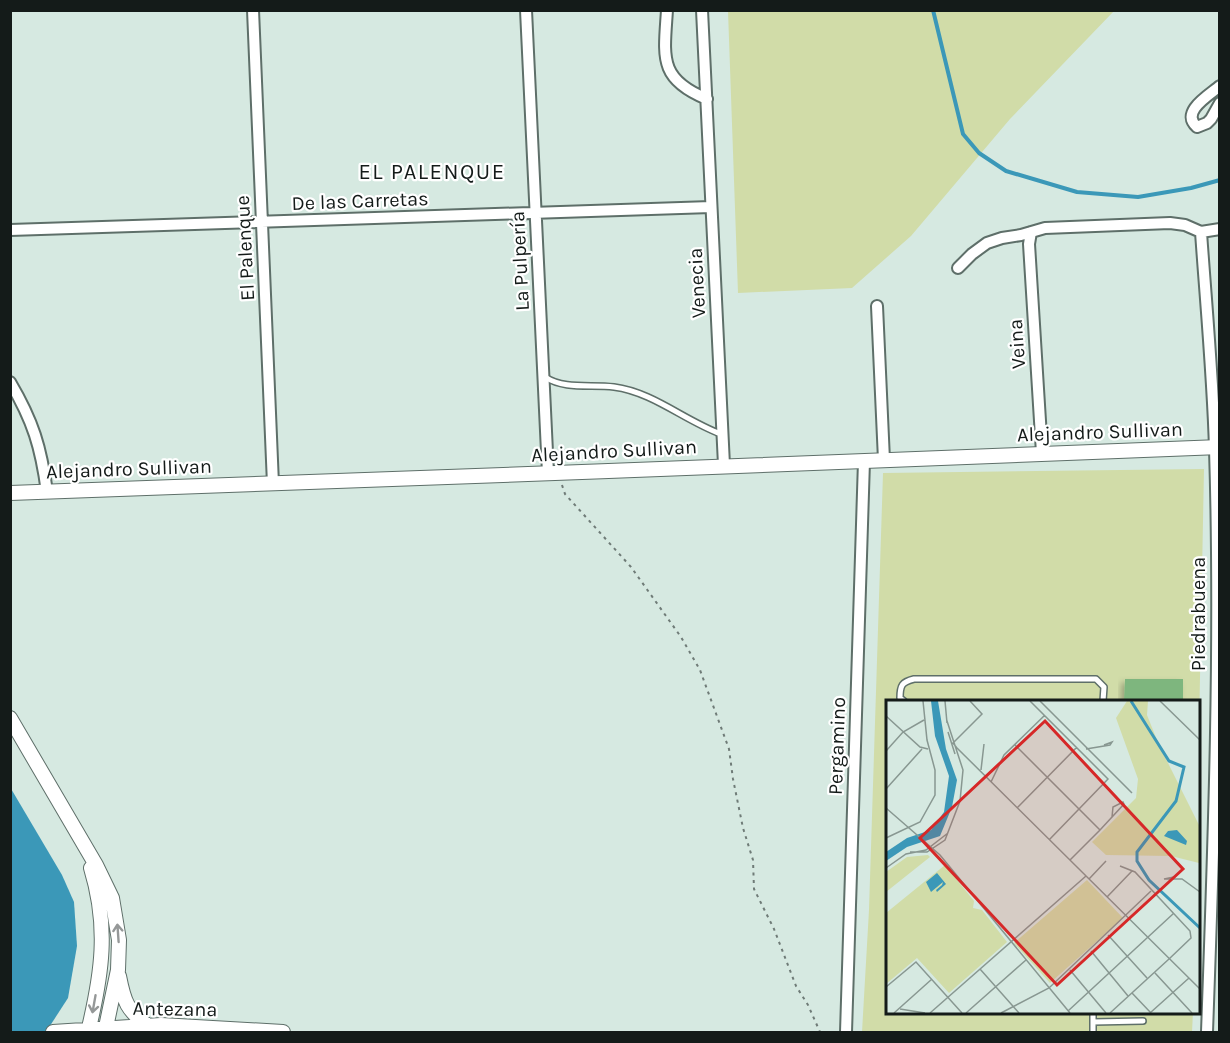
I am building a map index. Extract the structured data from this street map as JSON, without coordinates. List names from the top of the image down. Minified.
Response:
{"streets":{"street":["De las Carretas","El Palenque","La Pulpería","Venecia","Veina","Alejandro Sullivan","Piedrabuena","Pergamino","Antezana"]},"crossings":[["De las Carretas","El Palenque"],["De las Carretas","La Pulpería"],["De las Carretas","Venecia"],["El Palenque","Alejandro Sullivan"],["La Pulpería","Alejandro Sullivan"],["Venecia","Alejandro Sullivan"],["Veina","Alejandro Sullivan"],["Alejandro Sullivan","Piedrabuena"],["Alejandro Sullivan","Pergamino"]],"districts":["EL PALENQUE"]}
